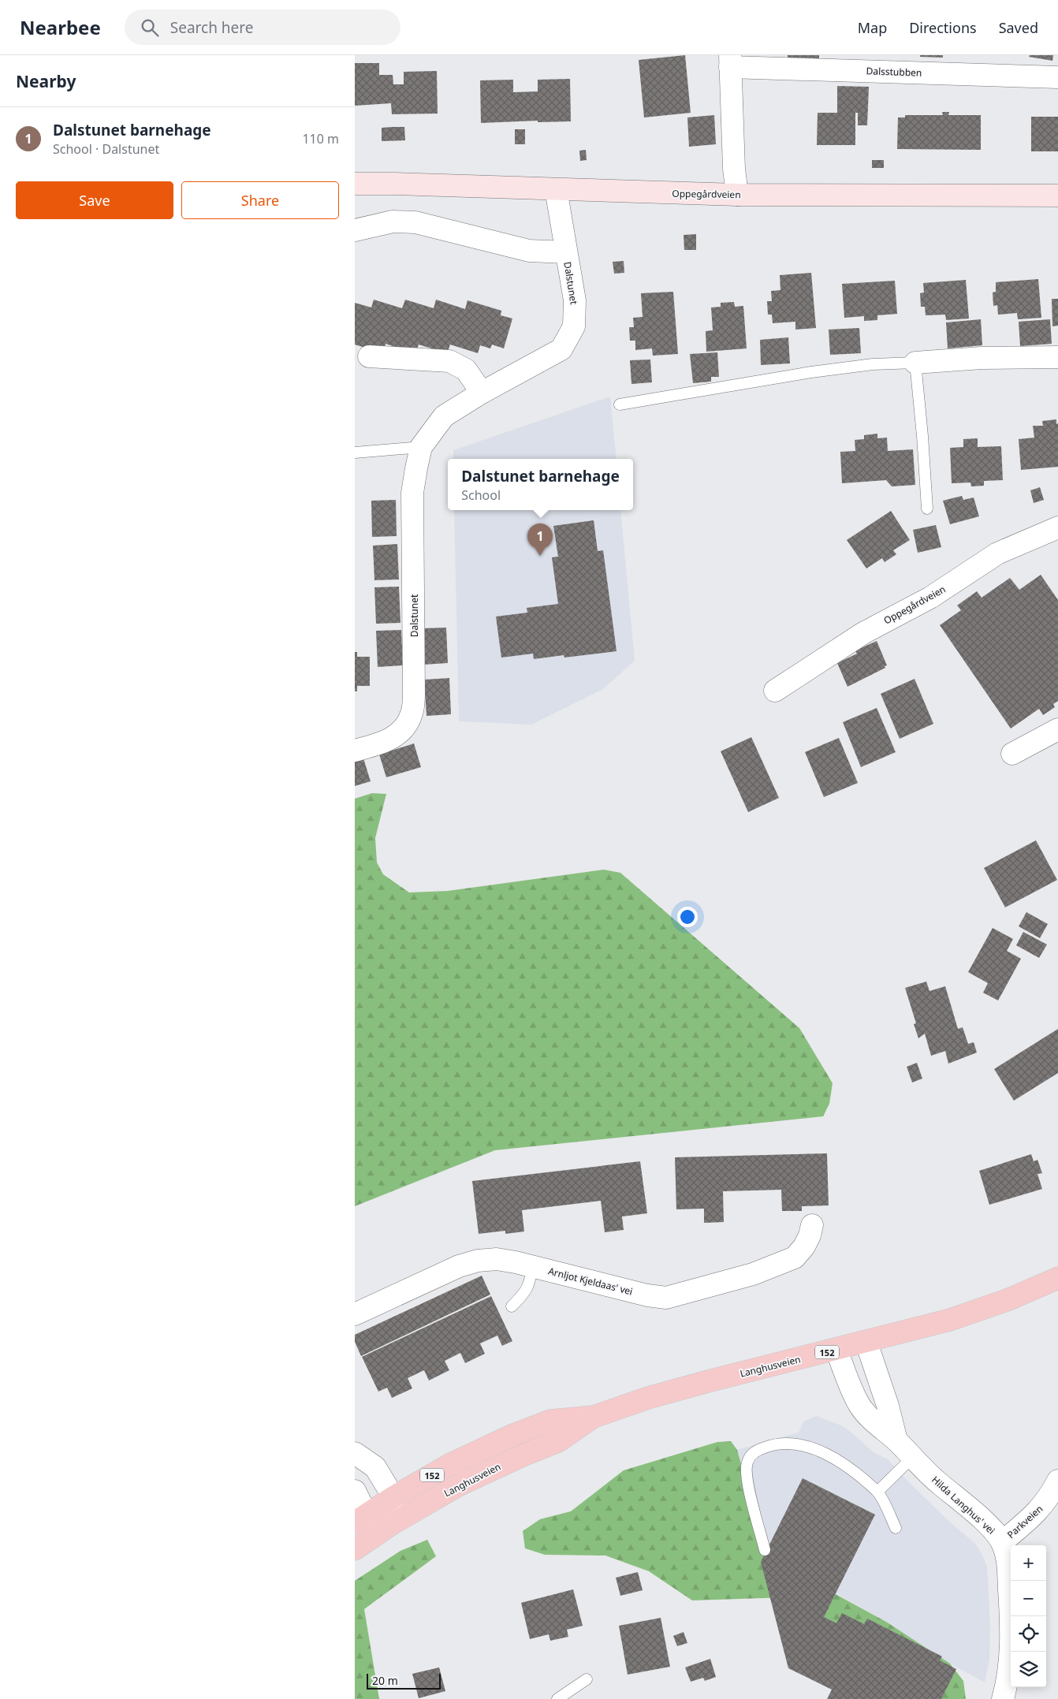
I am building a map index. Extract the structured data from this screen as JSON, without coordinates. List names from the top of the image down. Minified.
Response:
{"streets":{"main road":["Oppegårdveien","152","Langhusveien"],"street":["Dalsstubben","Dalstunet","Arnljot Kjeldaas' vei","Hilda Langhus' vei","Parkveien"]},"crossings":[["Dalsstubben","Oppegårdveien"],["Oppegårdveien","Dalstunet"],["Langhusveien","Hilda Langhus' vei"],["Hilda Langhus' vei","Parkveien"]],"scale_bar":"20 m","page":{"header":"Nearbee","search":"Search here","nav":["Map","Directions","Saved"],"heading":"Nearby","list":[{"mark":"1","name":"Dalstunet barnehage","note":"School · Dalstunet","value":"110 m"}],"buttons":["Save","Share"],"popup":["Dalstunet barnehage","School"],"pins":"1","map_buttons":["+","−"],"scale":"20 m"}}
